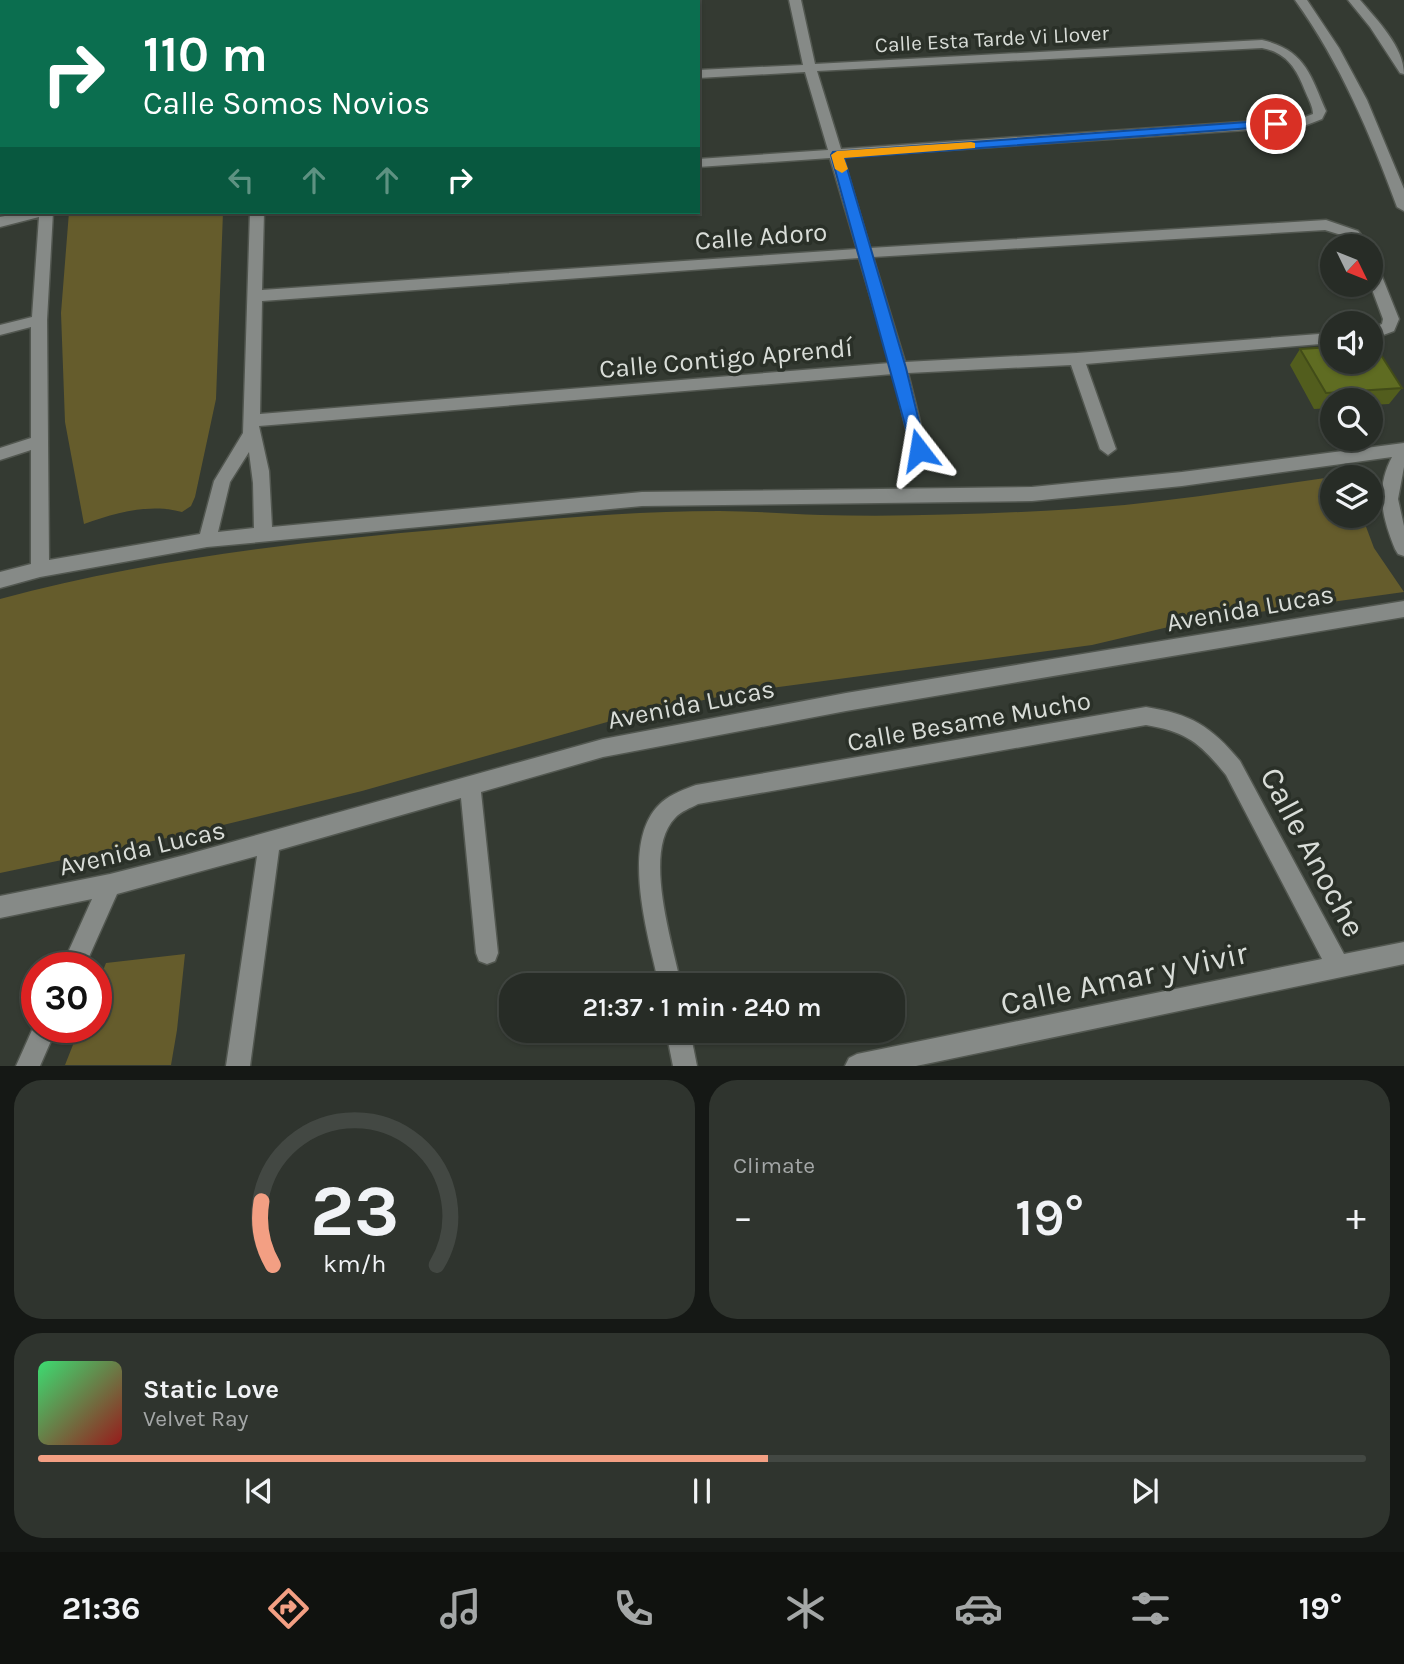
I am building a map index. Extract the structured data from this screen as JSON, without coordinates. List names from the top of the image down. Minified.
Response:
{"streets":{"street":["Calle Esta Tarde Vi Llover","Calle Adoro","Calle Contigo Aprendí","Avenida Lucas","Calle Besame Mucho","Calle Anoche","Calle Amar y Vivir"]},"crossings":[["Calle Besame Mucho","Calle Anoche"],["Calle Anoche","Calle Amar y Vivir"]],"north":"bottom right","page":{"turn":["110 m","Calle Somos Novios"],"limit":"30","trip":"21:37 · 1 min · 240 m","tile":"Climate","heat":["−","19°","+"],"song":["Static Love","Velvet Ray"],"tabs":["21:36","19°"],"gauge":["23","km/h"]}}
